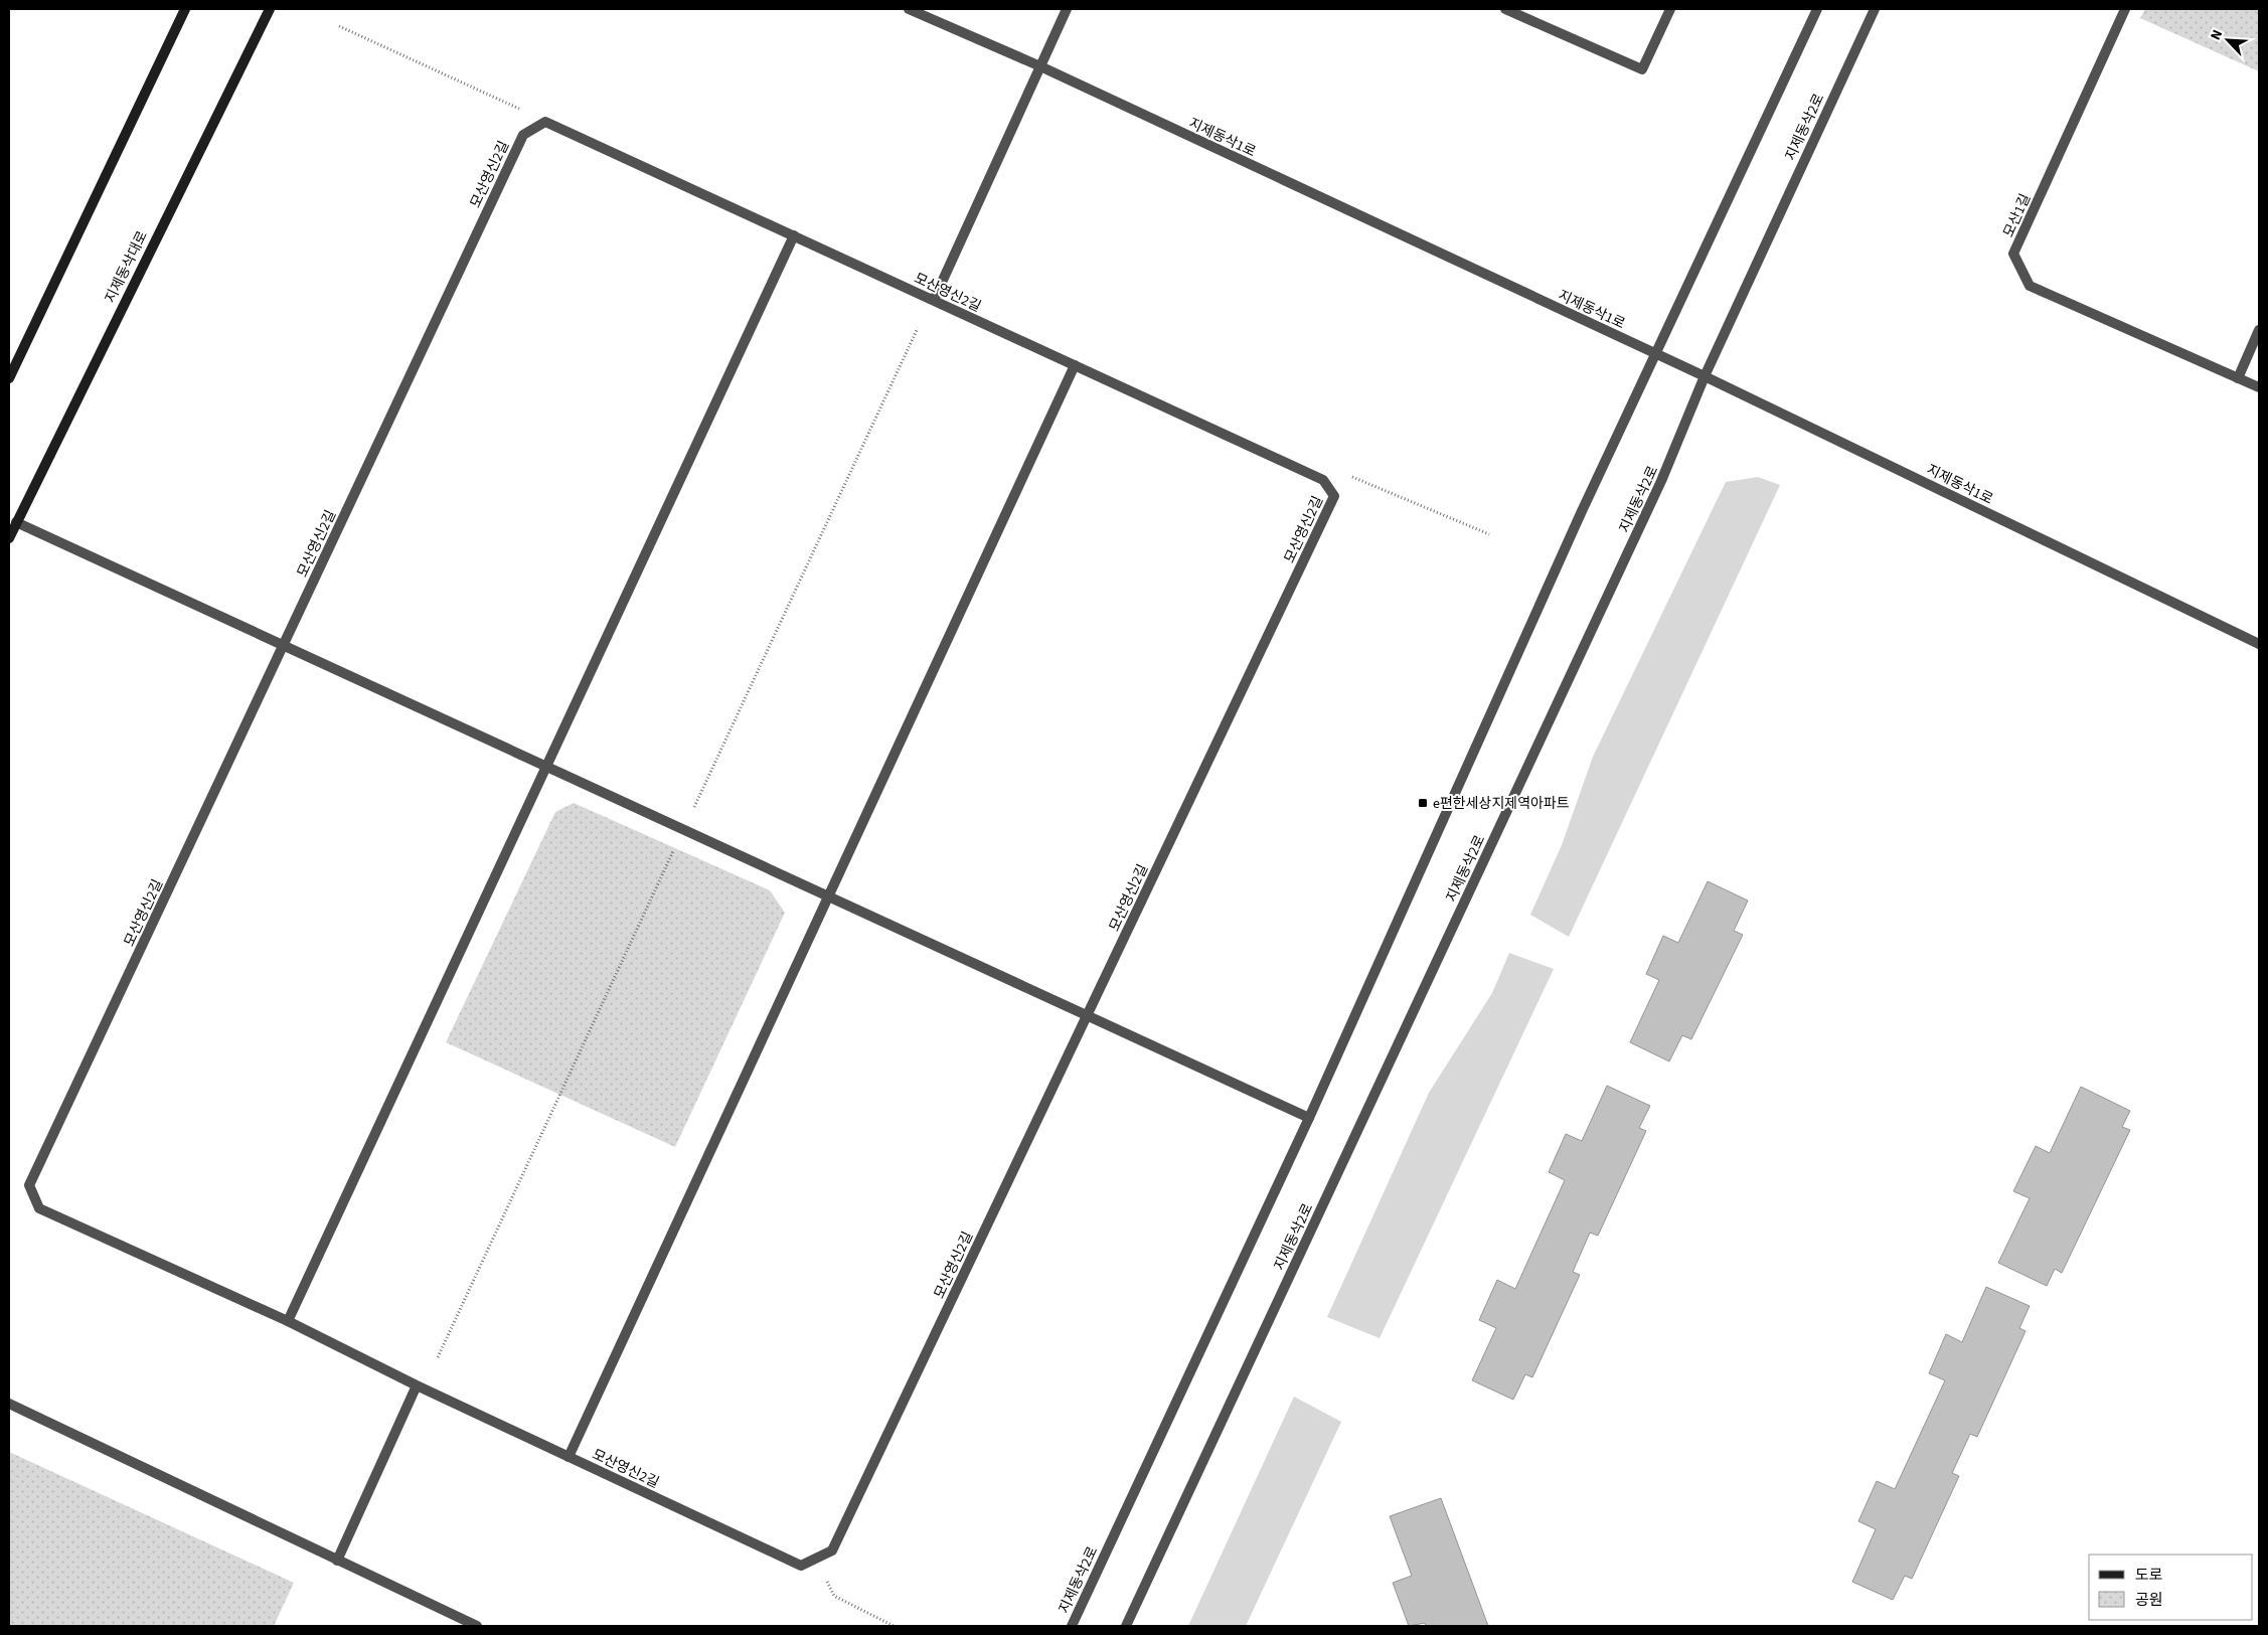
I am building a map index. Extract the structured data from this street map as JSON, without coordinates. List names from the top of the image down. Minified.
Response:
{"streets":{"main road":["지제동삭대로"],"street":["지제동삭2로","지제동삭1로","모산영신2길","모산1길"]},"crossings":[["지제동삭2로","지제동삭1로"]],"places":{"transit":["e편한세상지제역아파트"]},"legend":["도로","공원"],"north":"top left"}
